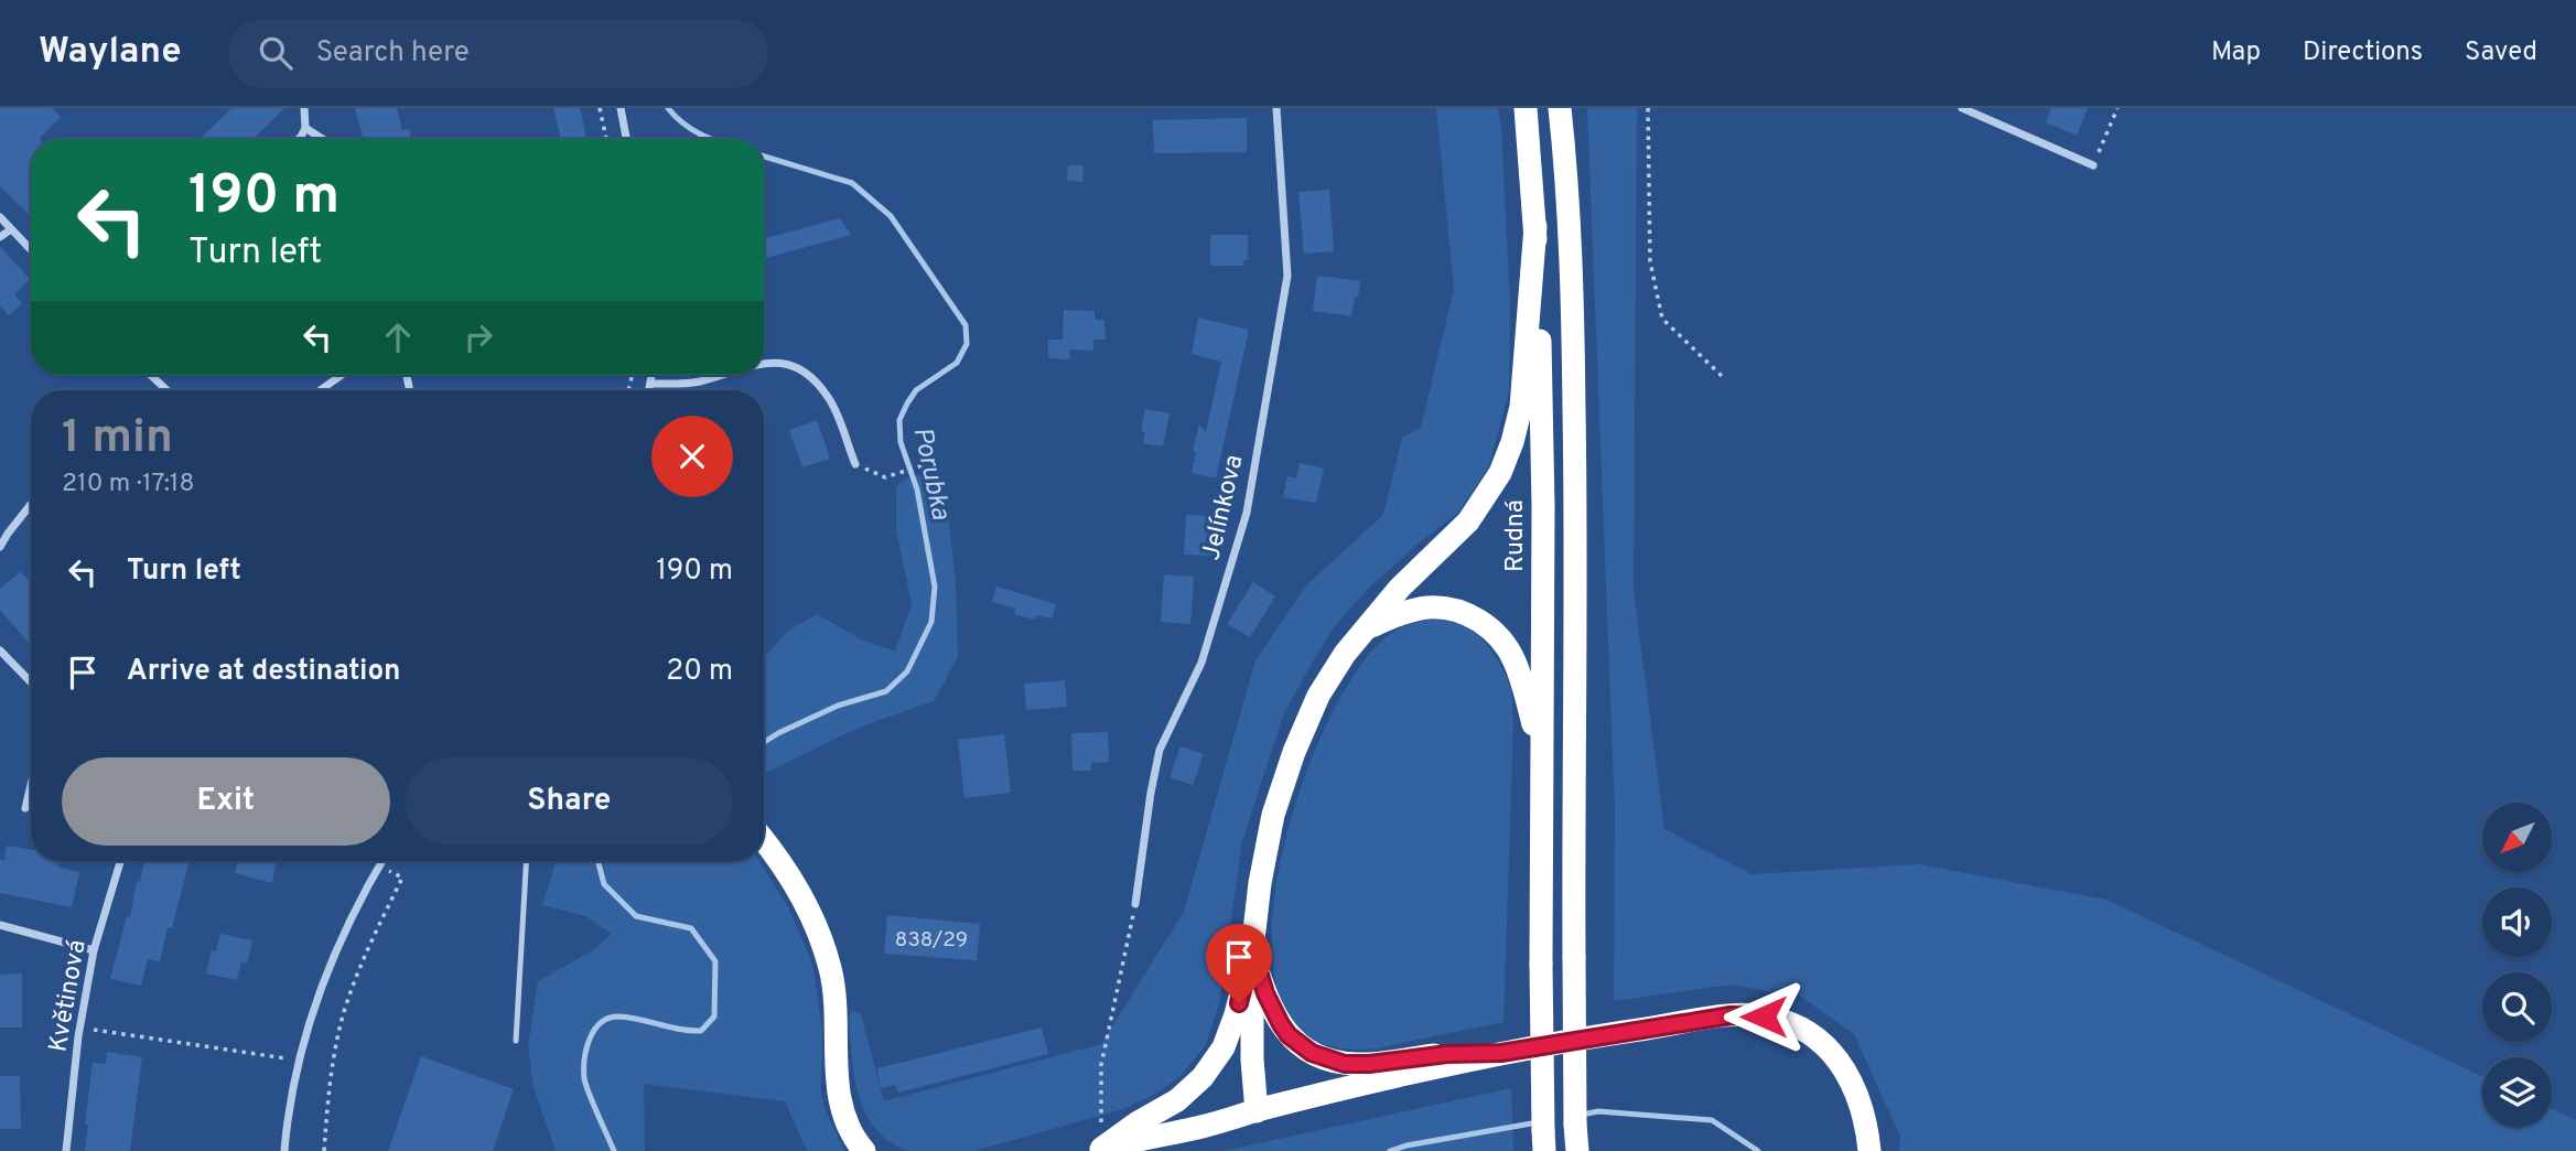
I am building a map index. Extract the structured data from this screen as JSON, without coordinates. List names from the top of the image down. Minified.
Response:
{"streets":{"highway":["Rudná"],"street":["Jelínkova","Květinová"]},"water":["Porubka"],"house_numbers":["838/29"],"north":"bottom left","page":{"header":"Waylane","search":"Search here","nav":["Map","Directions","Saved"],"turn":["190 m","Turn left"],"heading":["1 min","210 m · 17:18"],"list":[{"name":"Turn left","value":"190 m"},{"name":"Arrive at destination","value":"20 m"}],"buttons":["Exit","Share"]}}
